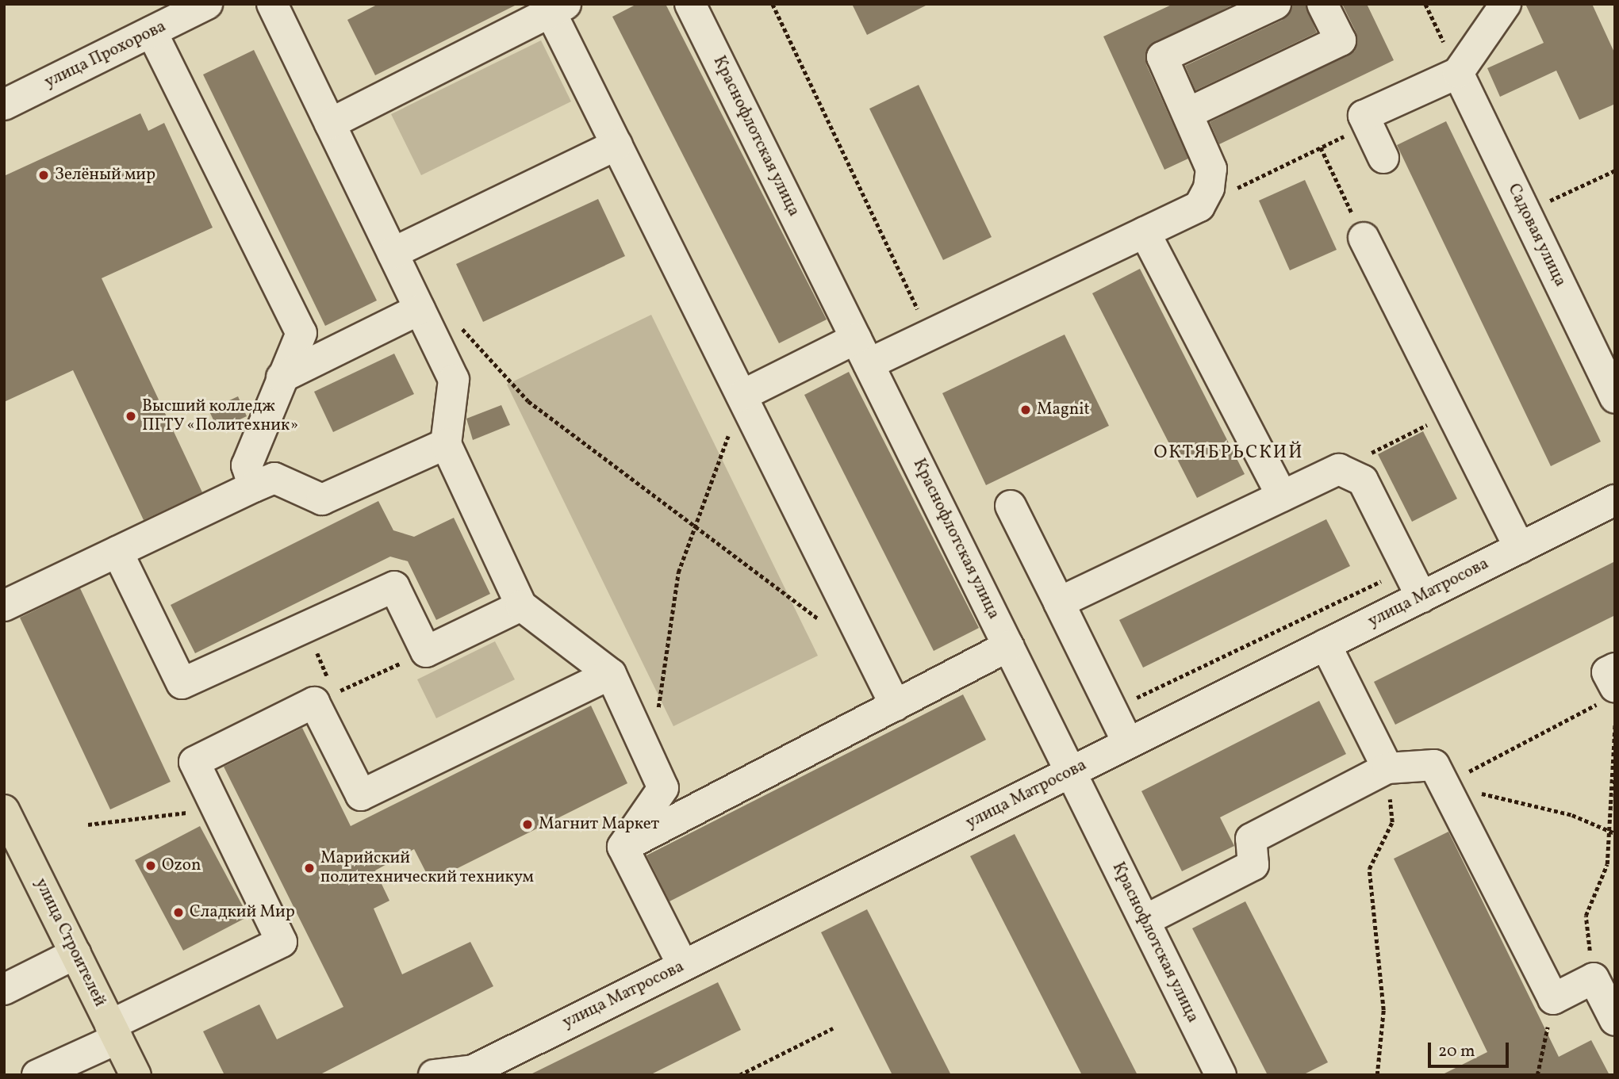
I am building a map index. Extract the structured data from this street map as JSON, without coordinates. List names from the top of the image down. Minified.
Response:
{"streets":{"main road":["улица Строителей"],"street":["улица Прохорова","Краснофлотская улица","Садовая улица","улица Матросова"]},"crossings":[["Краснофлотская улица","улица Матросова"]],"districts":["ОКТЯБРЬСКИЙ"],"places":["Зелёный мир","Magnit","Высший колледж ПГТУ «Политехник»","Магнит Маркет","Ozon","Марийский политехнический техникум","Сладкий Мир"],"scale_bar":"20 m"}
